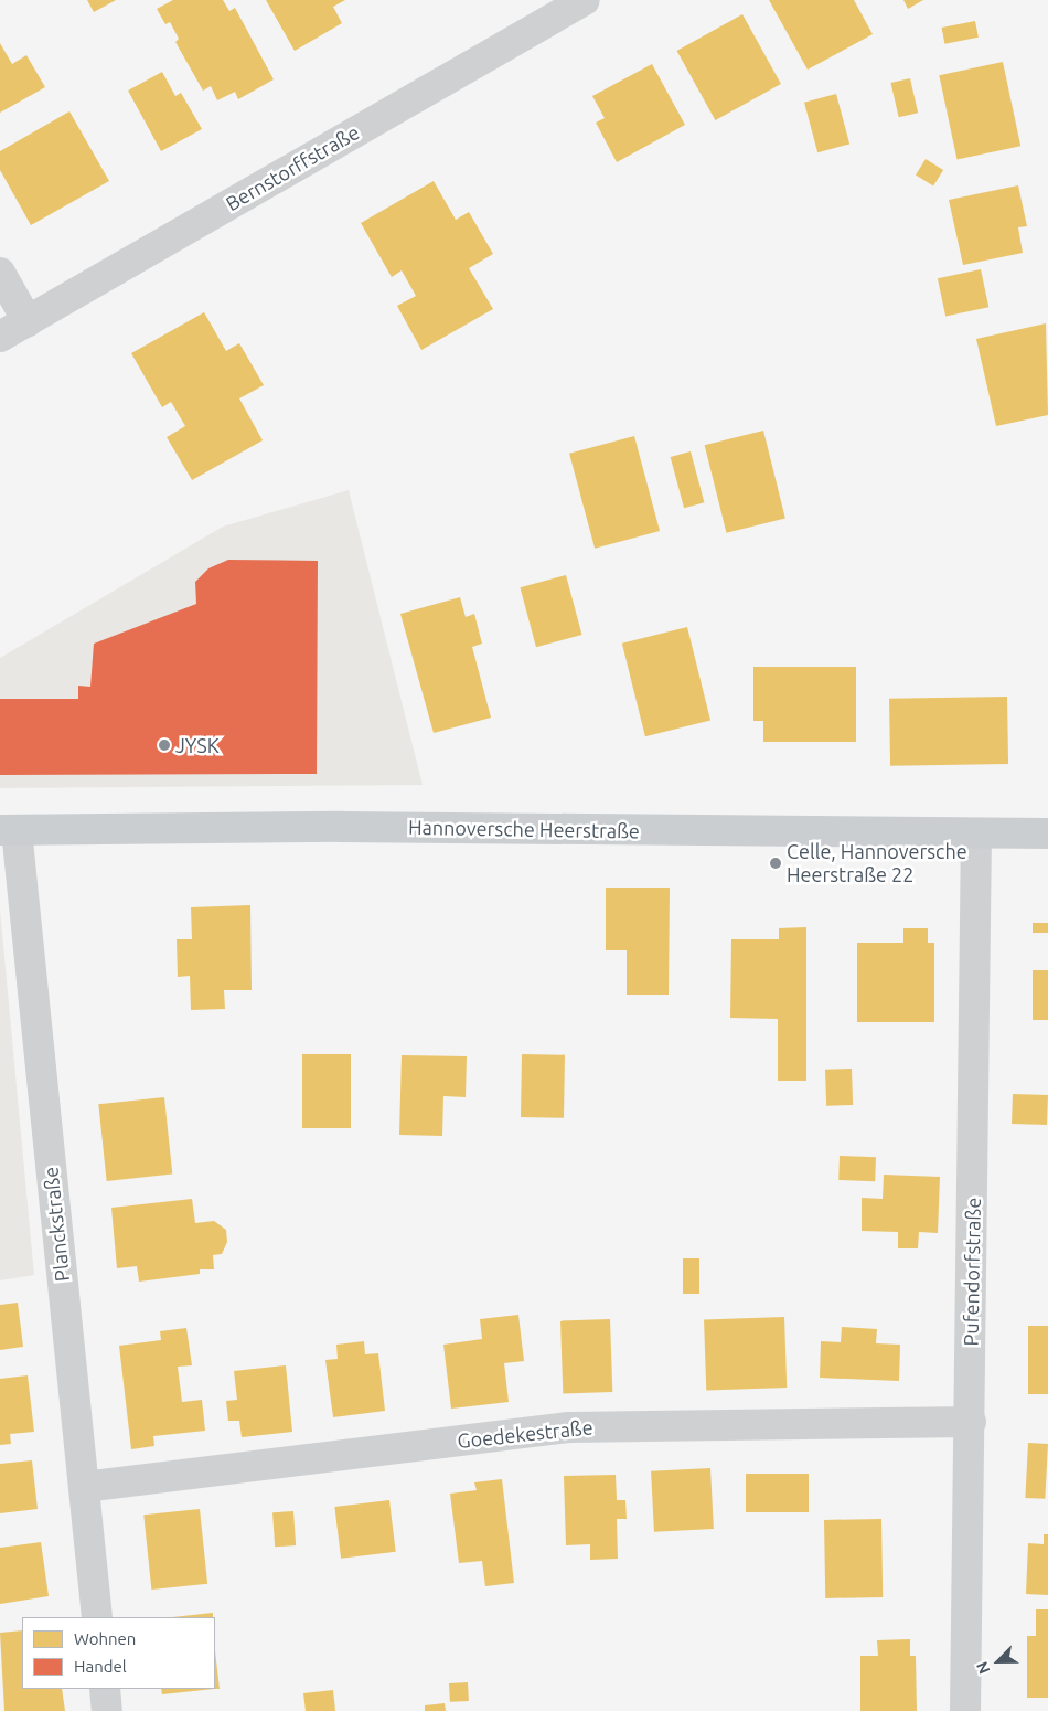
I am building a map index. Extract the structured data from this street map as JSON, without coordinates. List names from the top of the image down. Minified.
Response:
{"streets":{"main road":["Hannoversche Heerstraße"],"street":["Bernstorffstraße","Planckstraße","Pufendorfstraße","Goedekestraße"]},"crossings":[["Hannoversche Heerstraße","Planckstraße"],["Hannoversche Heerstraße","Pufendorfstraße"],["Planckstraße","Goedekestraße"],["Pufendorfstraße","Goedekestraße"]],"places":["JYSK","Celle, Hannoversche Heerstraße 22"],"legend":["Wohnen","Handel"],"north":"bottom left"}
